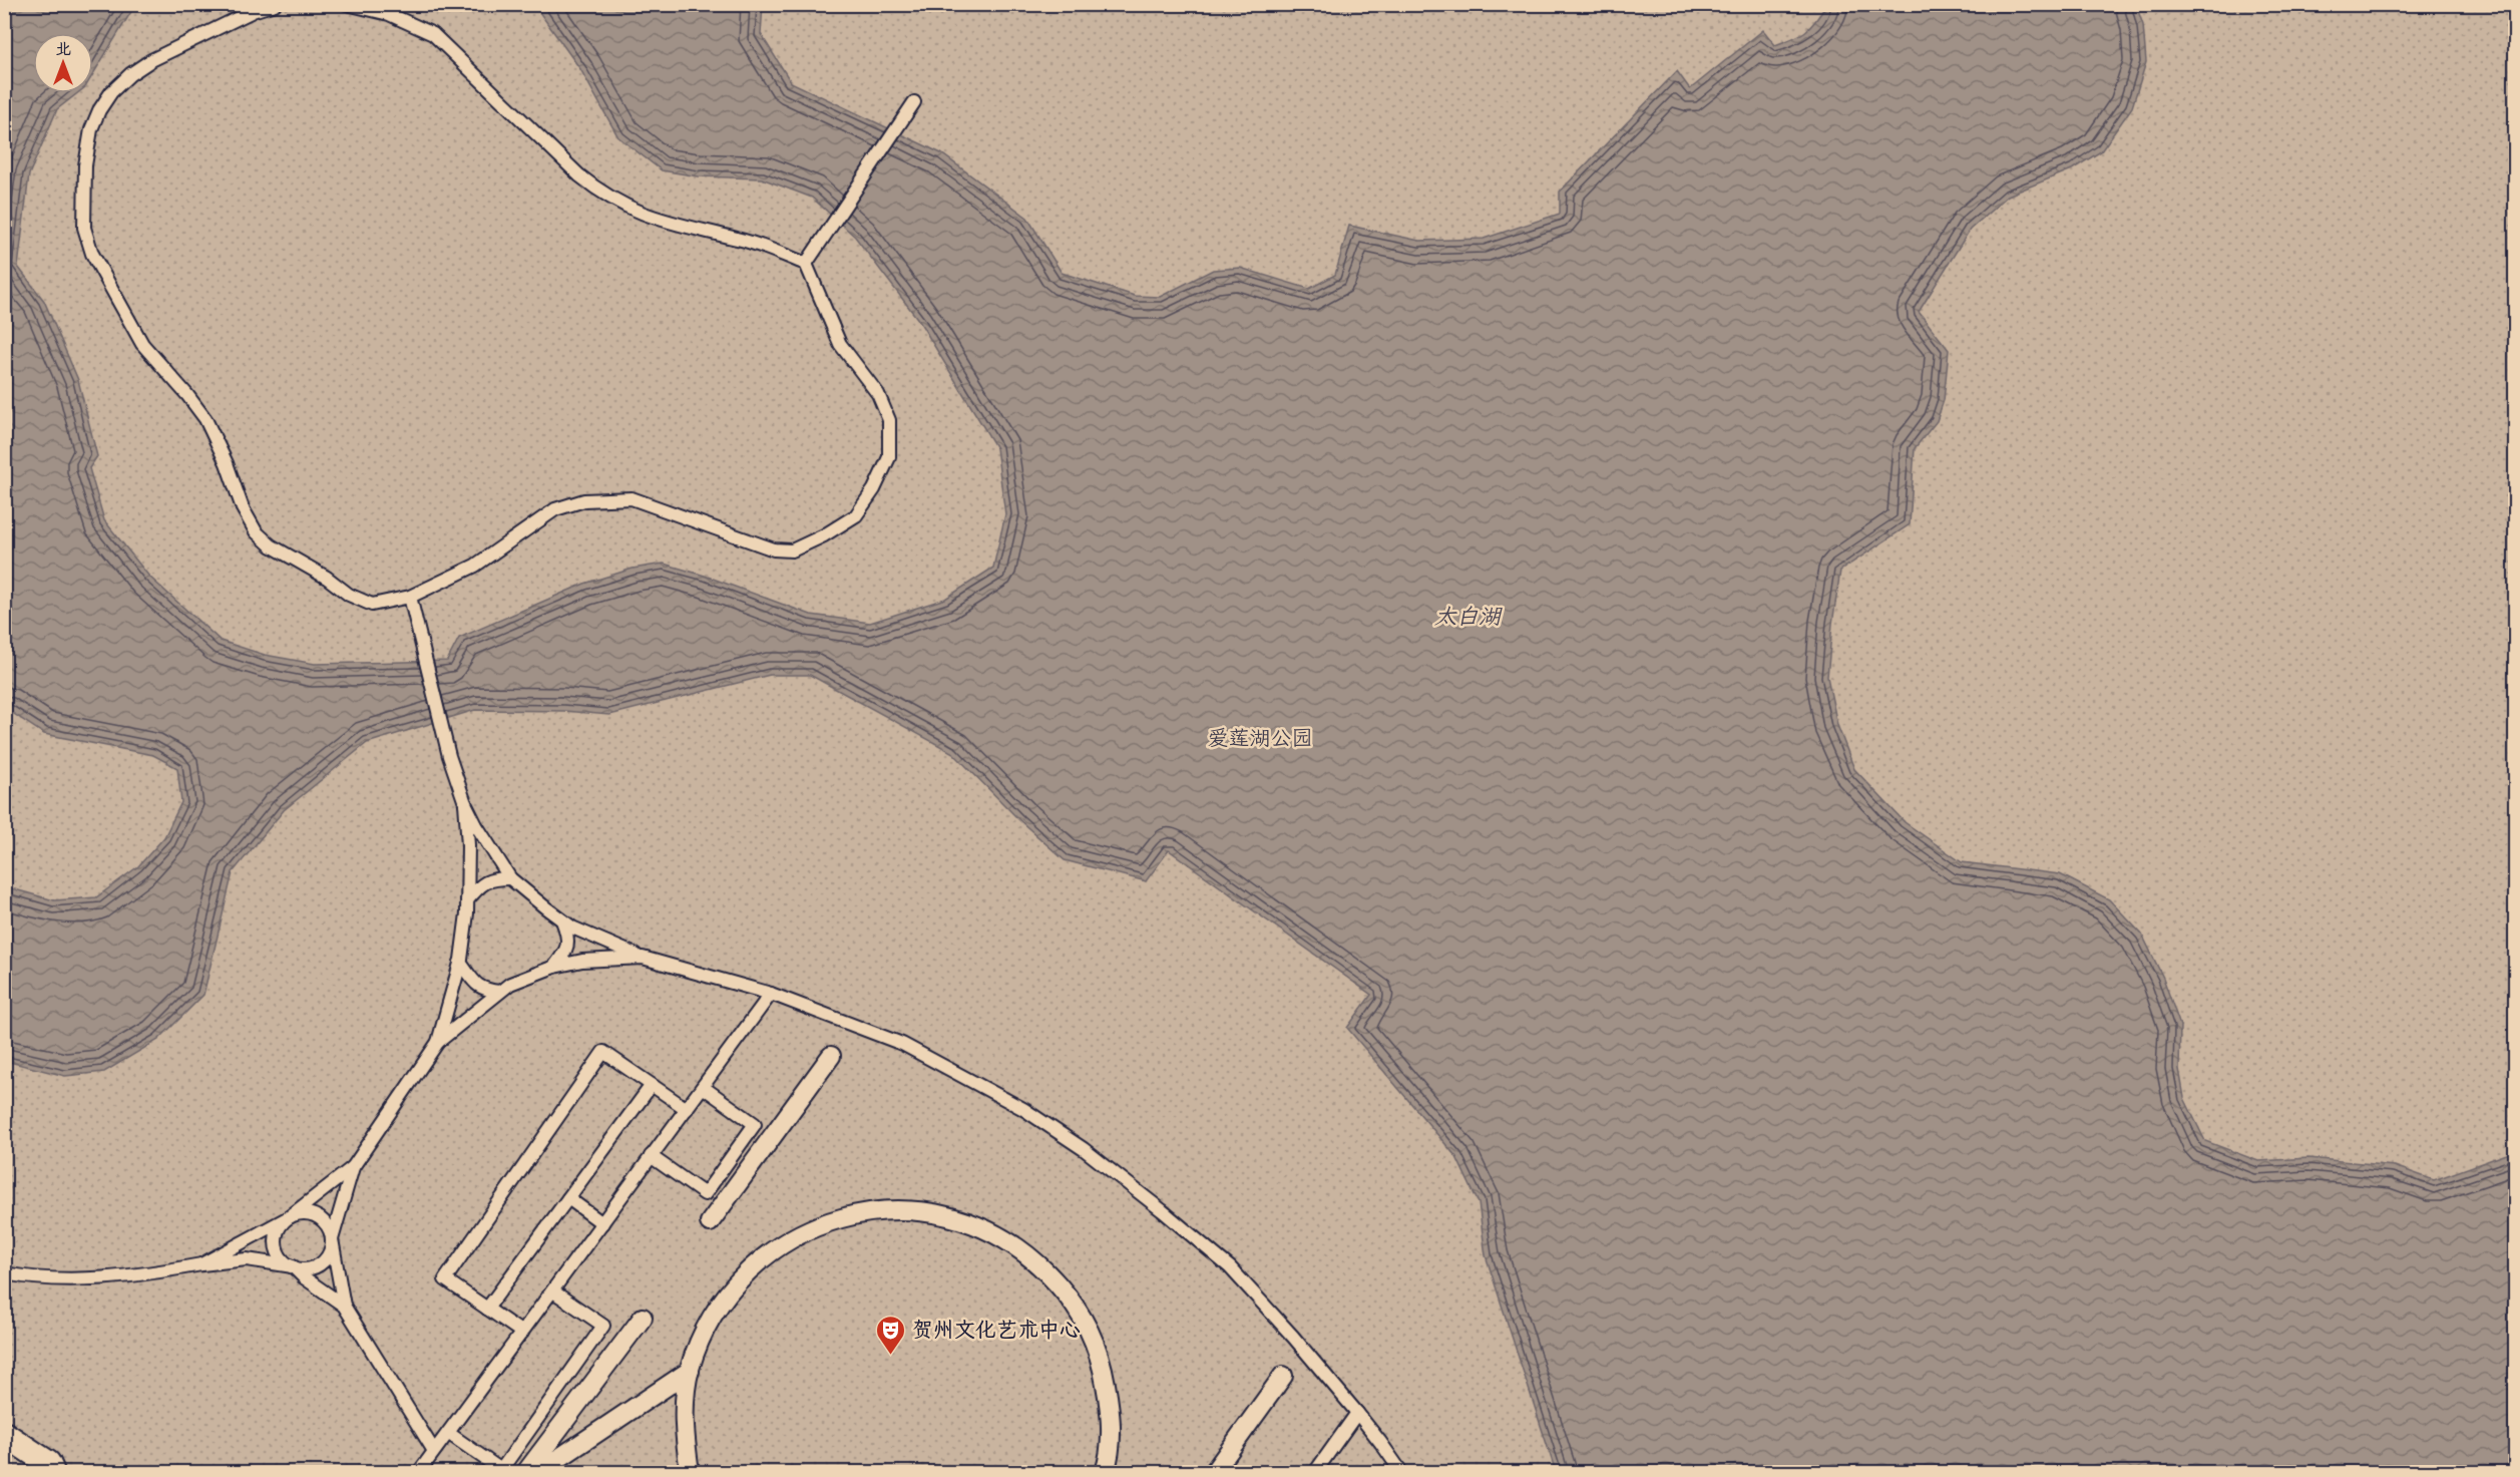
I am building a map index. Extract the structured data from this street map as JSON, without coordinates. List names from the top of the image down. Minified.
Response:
{"water":["太白湖"],"parks":["爱莲湖公园"],"places":{"theatre":["贺州文化艺术中心"]},"north":"top"}
